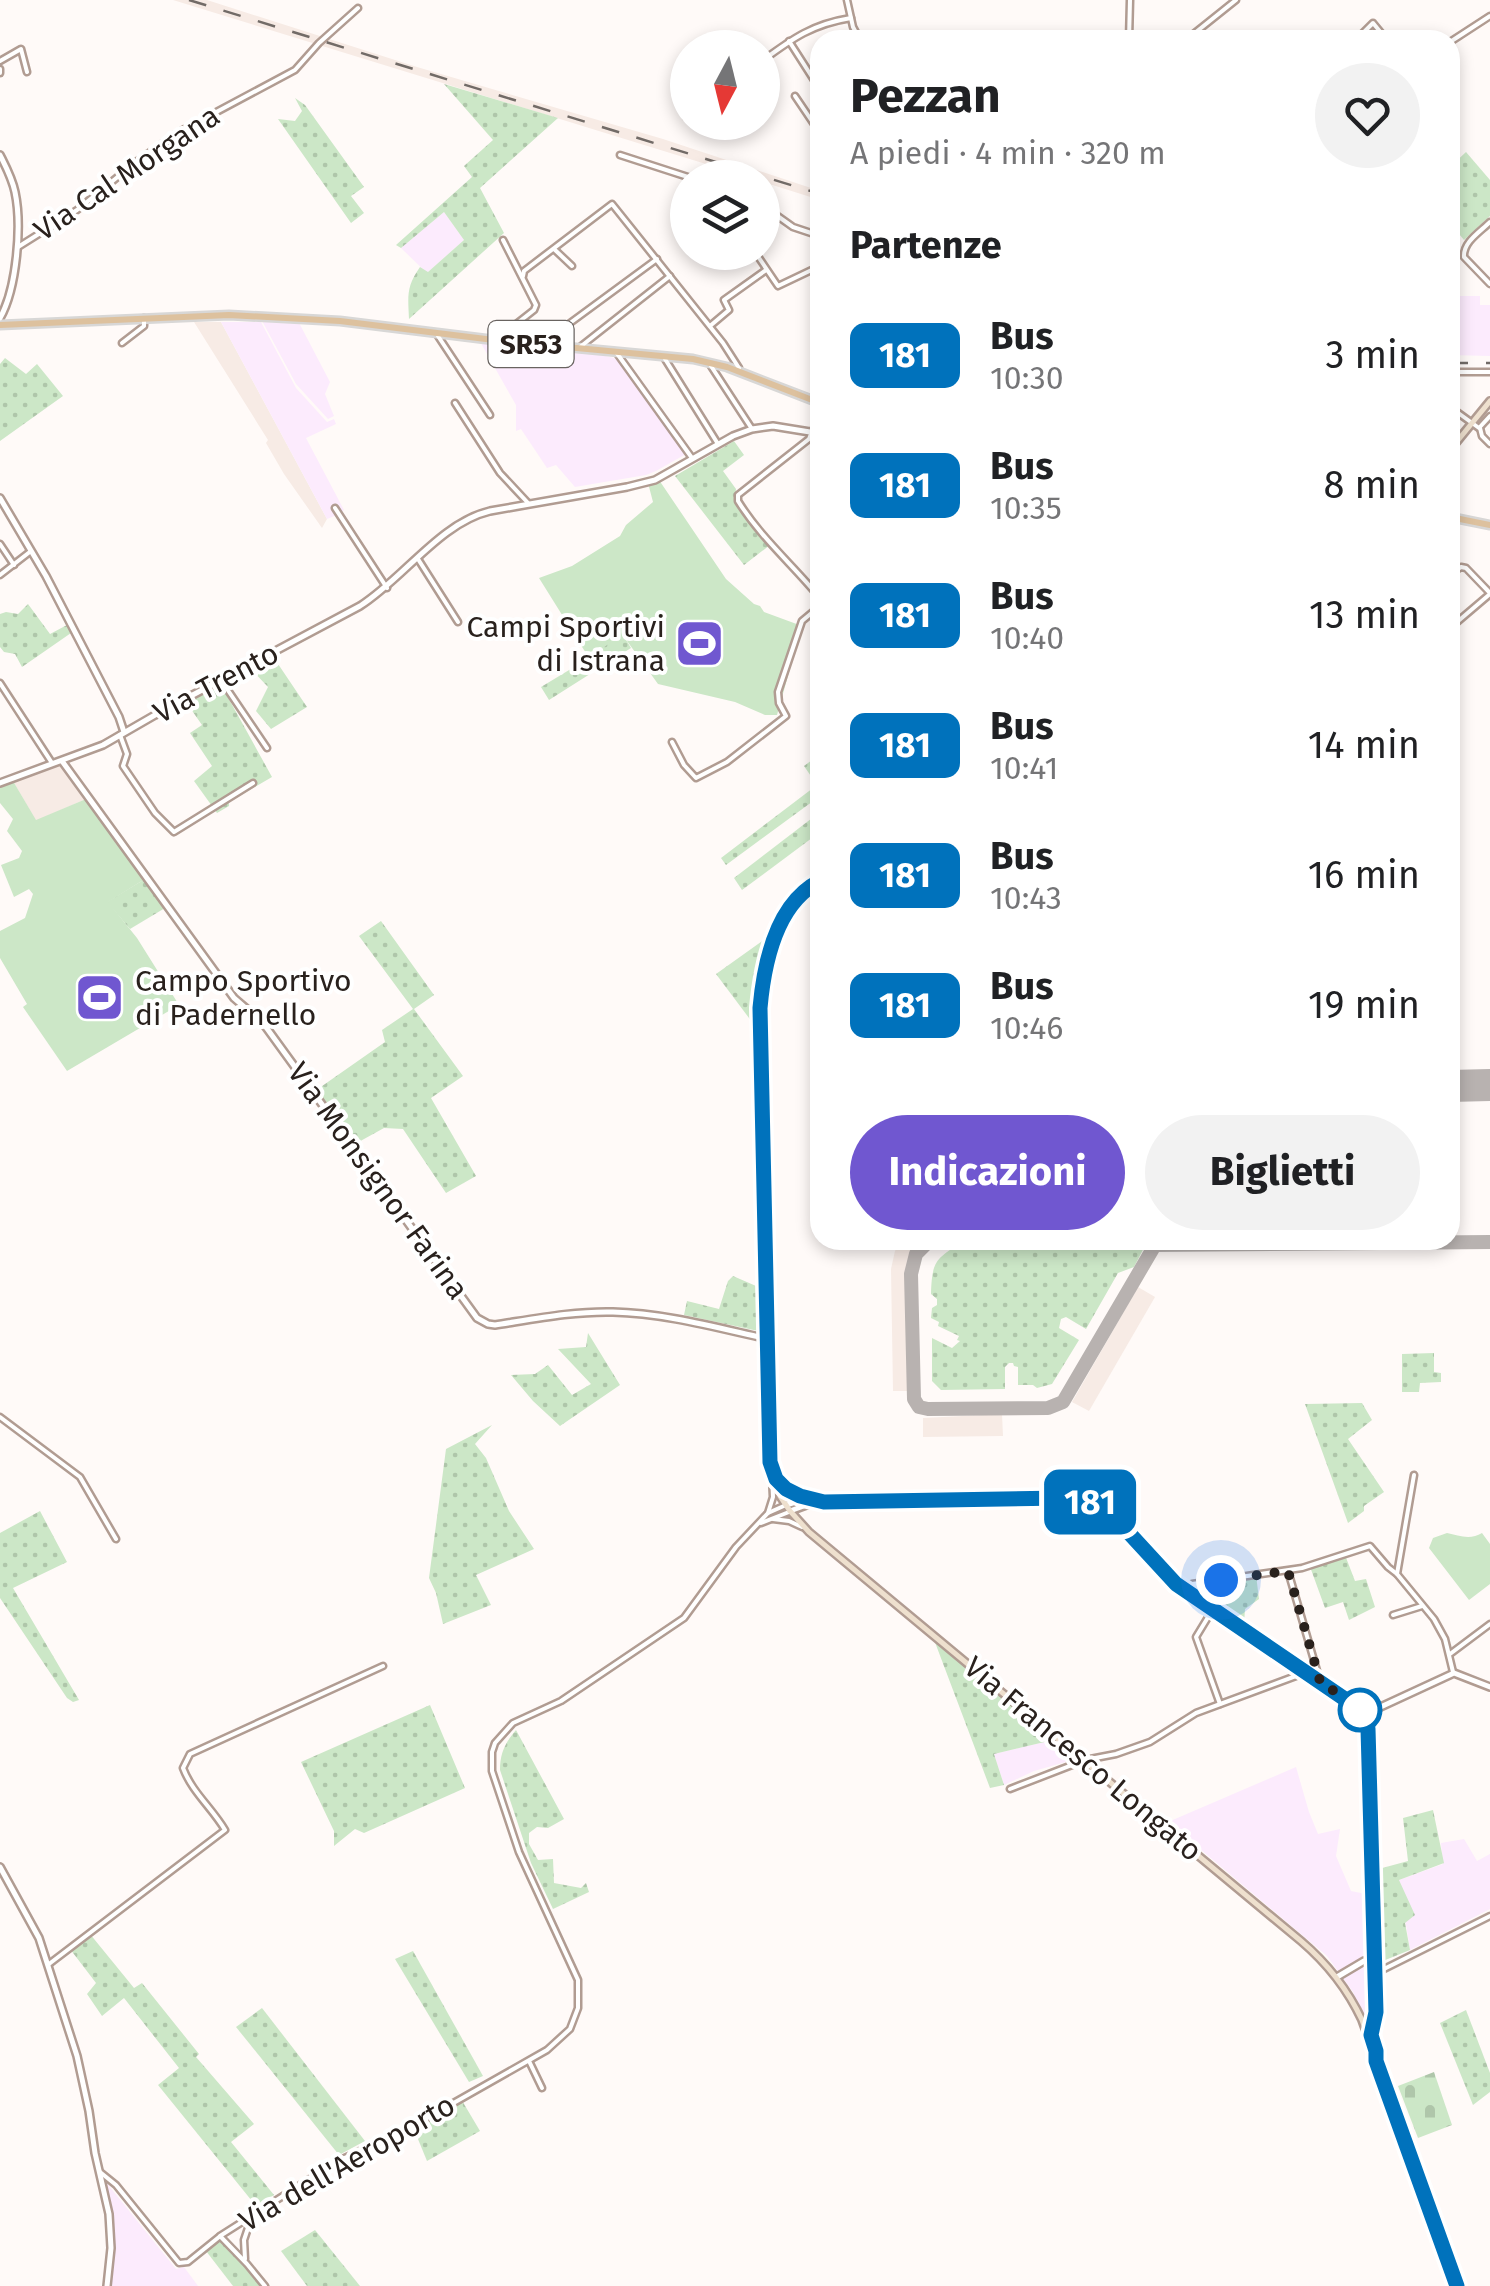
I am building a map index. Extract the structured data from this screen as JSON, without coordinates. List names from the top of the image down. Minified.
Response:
{"streets":{"main road":["SR53","Via Francesco Longato"],"street":["Via Cal Morgana","Via Trento","Via Monsignor Farina","Via dell'Aeroporto"]},"crossings":[["Via Trento","Via Monsignor Farina"],["Via Monsignor Farina","Via Francesco Longato"]],"places":{"sports":["Campi Sportivi di Istrana","Campo Sportivo di Padernello"]},"lines":["bus line 181"],"north":"bottom","page":{"on_map":"181","heading":[["Pezzan","A piedi · 4 min · 320 m"],"Partenze"],"list":[{"mark":"181","name":"Bus","note":"10:30","value":"3 min"},{"mark":"181","name":"Bus","note":"10:35","value":"8 min"},{"mark":"181","name":"Bus","note":"10:40","value":"13 min"},{"mark":"181","name":"Bus","note":"10:41","value":"14 min"},{"mark":"181","name":"Bus","note":"10:43","value":"16 min"},{"mark":"181","name":"Bus","note":"10:46","value":"19 min"}],"buttons":["Indicazioni","Biglietti"]}}
